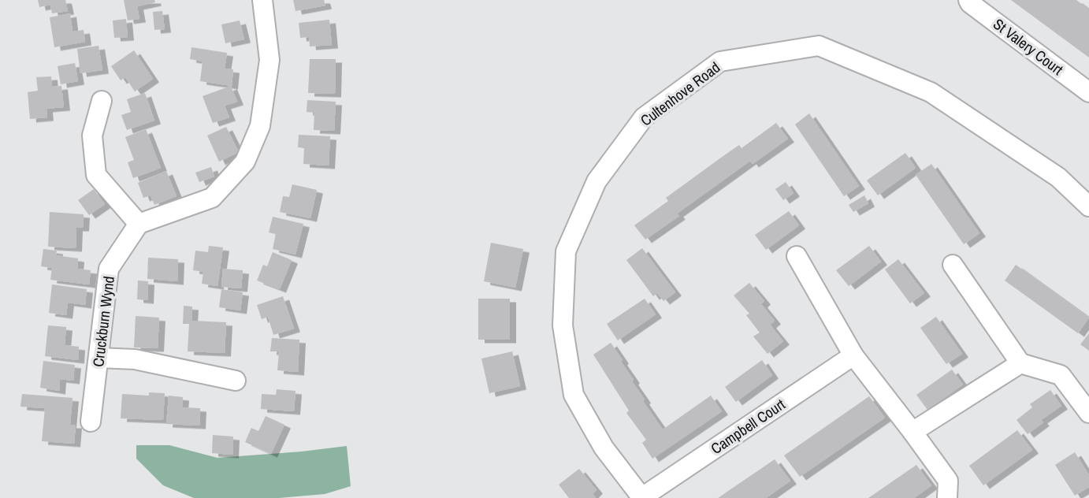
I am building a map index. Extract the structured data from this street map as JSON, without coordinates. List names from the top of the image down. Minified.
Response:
{"streets":{"street":["St Valery Court","Cultenhove Road","Cruckburn Wynd","Campbell Court"]},"crossings":[["Cultenhove Road","Campbell Court"]]}
